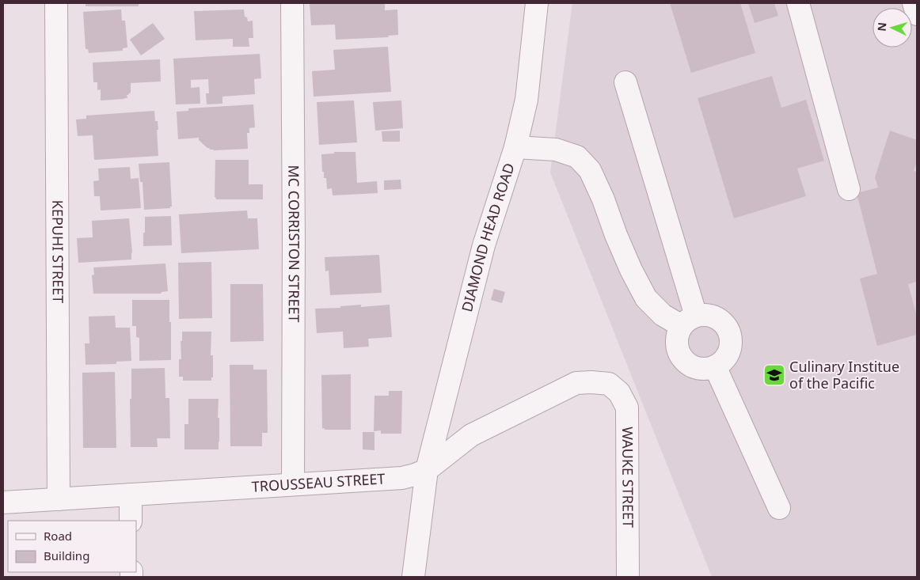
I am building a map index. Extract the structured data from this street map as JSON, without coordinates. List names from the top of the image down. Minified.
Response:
{"streets":{"street":["DIAMOND HEAD ROAD","MC CORRISTON STREET","KEPUHI STREET","WAUKE STREET","TROUSSEAU STREET"]},"crossings":[["DIAMOND HEAD ROAD","TROUSSEAU STREET"],["MC CORRISTON STREET","TROUSSEAU STREET"],["KEPUHI STREET","TROUSSEAU STREET"],["WAUKE STREET","TROUSSEAU STREET"]],"places":{"school or university":["Culinary Institue of the Pacific"]},"legend":["Road","Building"],"north":"left"}
